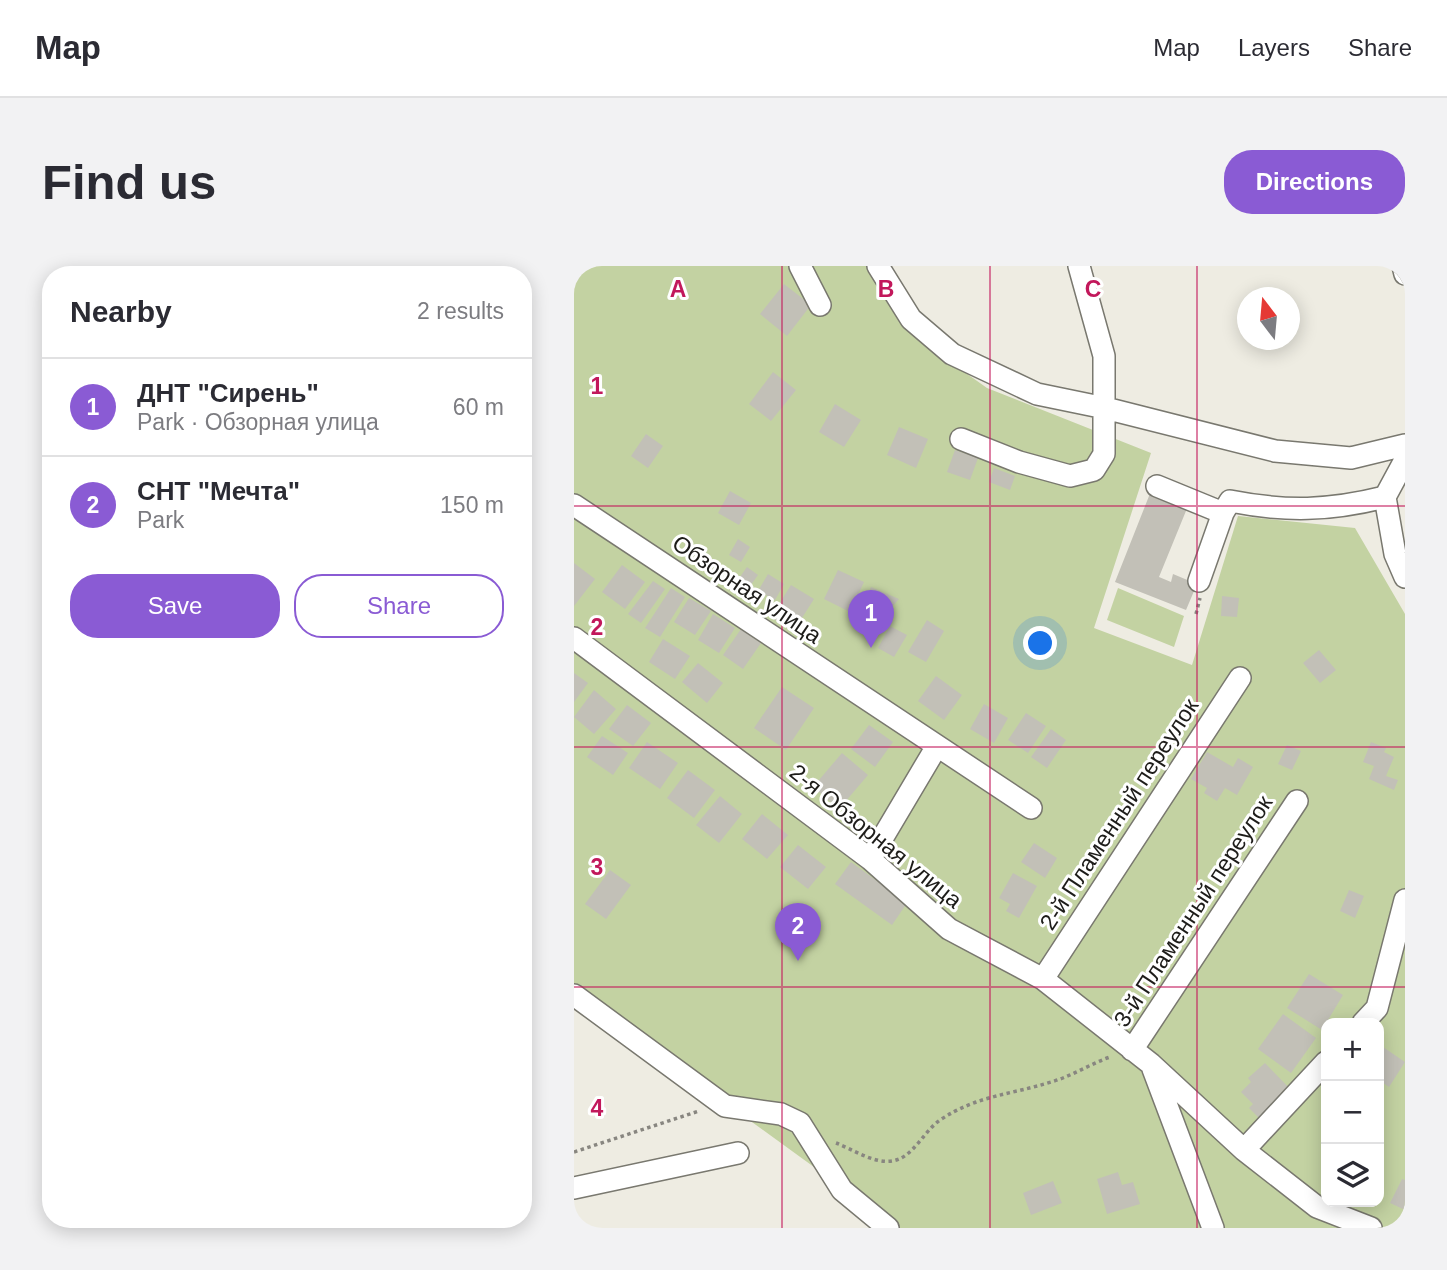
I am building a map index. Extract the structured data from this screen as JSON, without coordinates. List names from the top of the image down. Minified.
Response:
{"streets":{"street":["Обзорная улица","2-й Пламенный переулок","2-я Обзорная улица","3-й Пламенный переулок"]},"crossings":[["2-й Пламенный переулок","2-я Обзорная улица"],["2-я Обзорная улица","3-й Пламенный переулок"]],"north":"top","page":{"header":"Map","nav":["Map","Layers","Share"],"buttons":["Directions",["Save","Share"]],"title":"Find us","heading":["Nearby","2 results"],"list":[{"mark":"1","name":"ДНТ \"Сирень\"","note":"Park · Обзорная улица","value":"60 m"},{"mark":"2","name":"СНТ \"Мечта\"","note":"Park","value":"150 m"}],"pins":["1","2"],"map_buttons":["+","−"]},"grid":{"columns":["A","B","C"],"rows":["1","2","3","4"]}}
